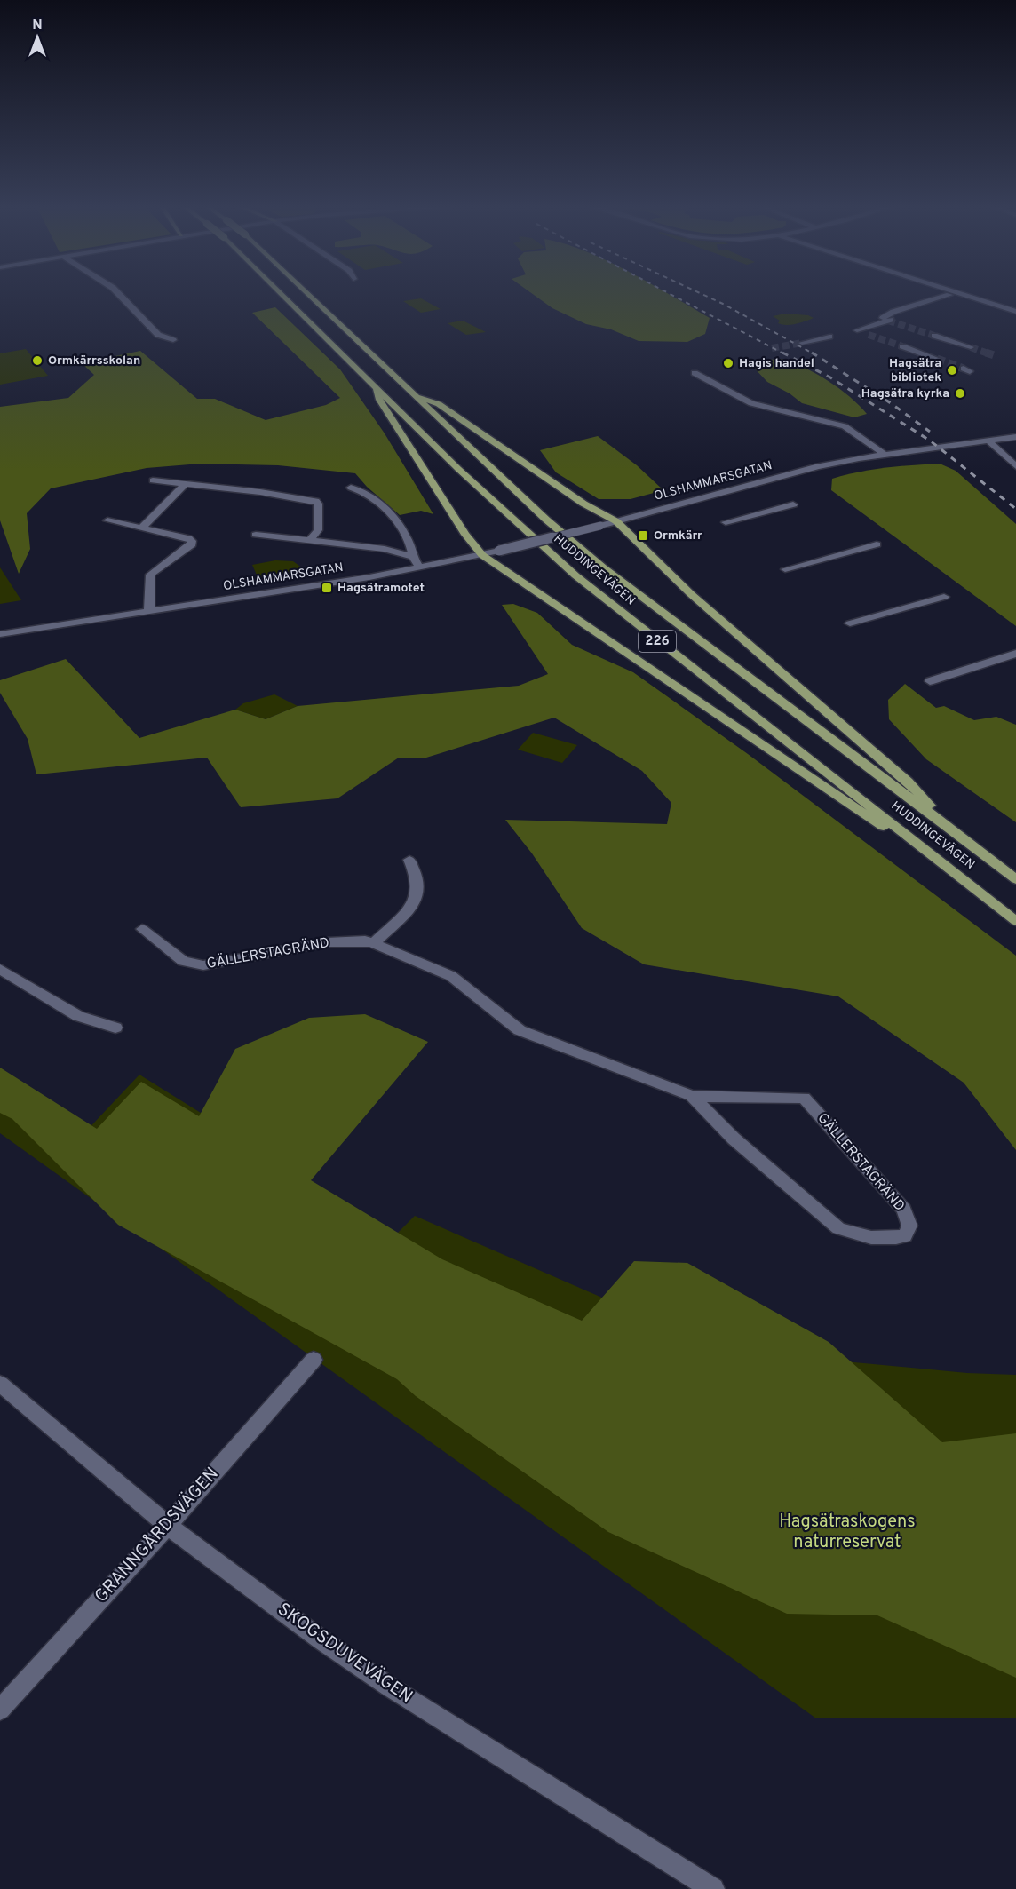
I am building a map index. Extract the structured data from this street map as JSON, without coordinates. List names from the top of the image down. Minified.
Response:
{"streets":{"main road":["HUDDINGEVÄGEN","226"],"street":["OLSHAMMARSGATAN","GÄLLERSTAGRÄND","GRANNGÅRDSVÄGEN","SKOGSDUVEVÄGEN"]},"crossings":[["GRANNGÅRDSVÄGEN","SKOGSDUVEVÄGEN"]],"parks":["Hagsätraskogens naturreservat"],"places":{"other":["Ormkärrsskolan","Hagis handel","Hagsätra bibliotek","Hagsätra kyrka"],"transit":["Ormkärr","Hagsätramotet"]},"north":"top"}
